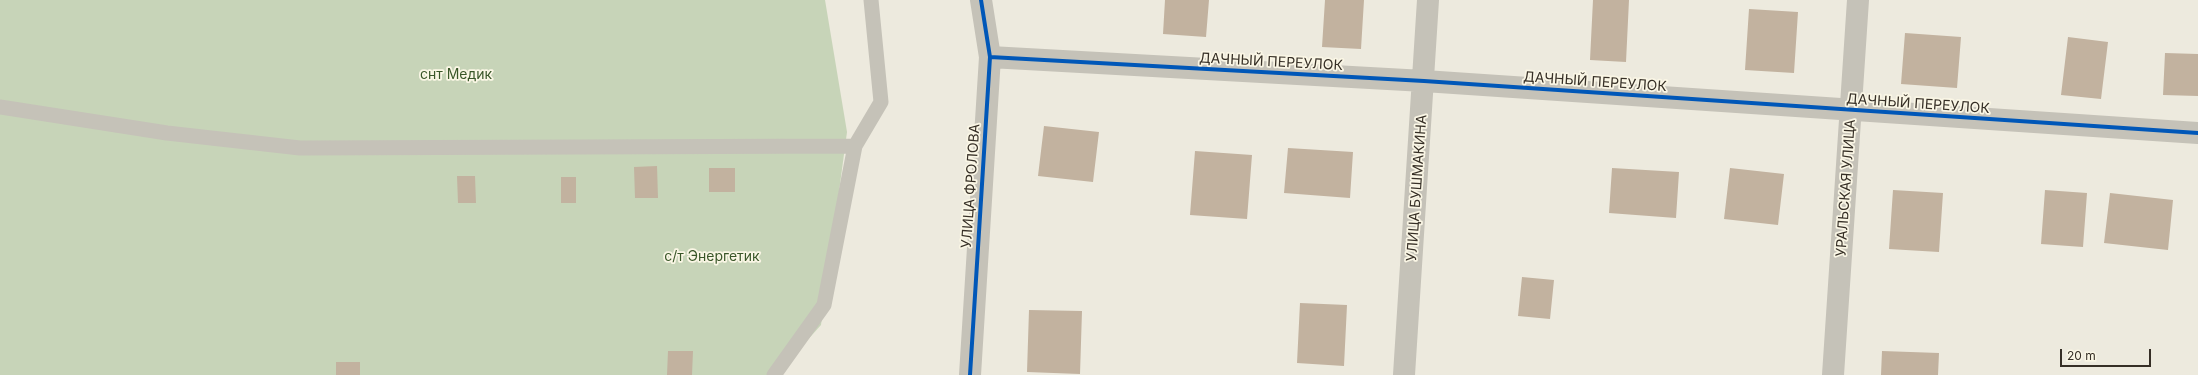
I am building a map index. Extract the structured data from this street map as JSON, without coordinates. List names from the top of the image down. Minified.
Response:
{"streets":{"street":["ДАЧНЫЙ ПЕРЕУЛОК","УЛИЦА ФРОЛОВА","УЛИЦА БУШМАКИНА","УРАЛЬСКАЯ УЛИЦА"]},"crossings":[["ДАЧНЫЙ ПЕРЕУЛОК","УЛИЦА ФРОЛОВА"],["ДАЧНЫЙ ПЕРЕУЛОК","УЛИЦА БУШМАКИНА"],["ДАЧНЫЙ ПЕРЕУЛОК","УРАЛЬСКАЯ УЛИЦА"]],"parks":["снт Медик","с/т Энергетик"],"scale_bar":"20 m"}
